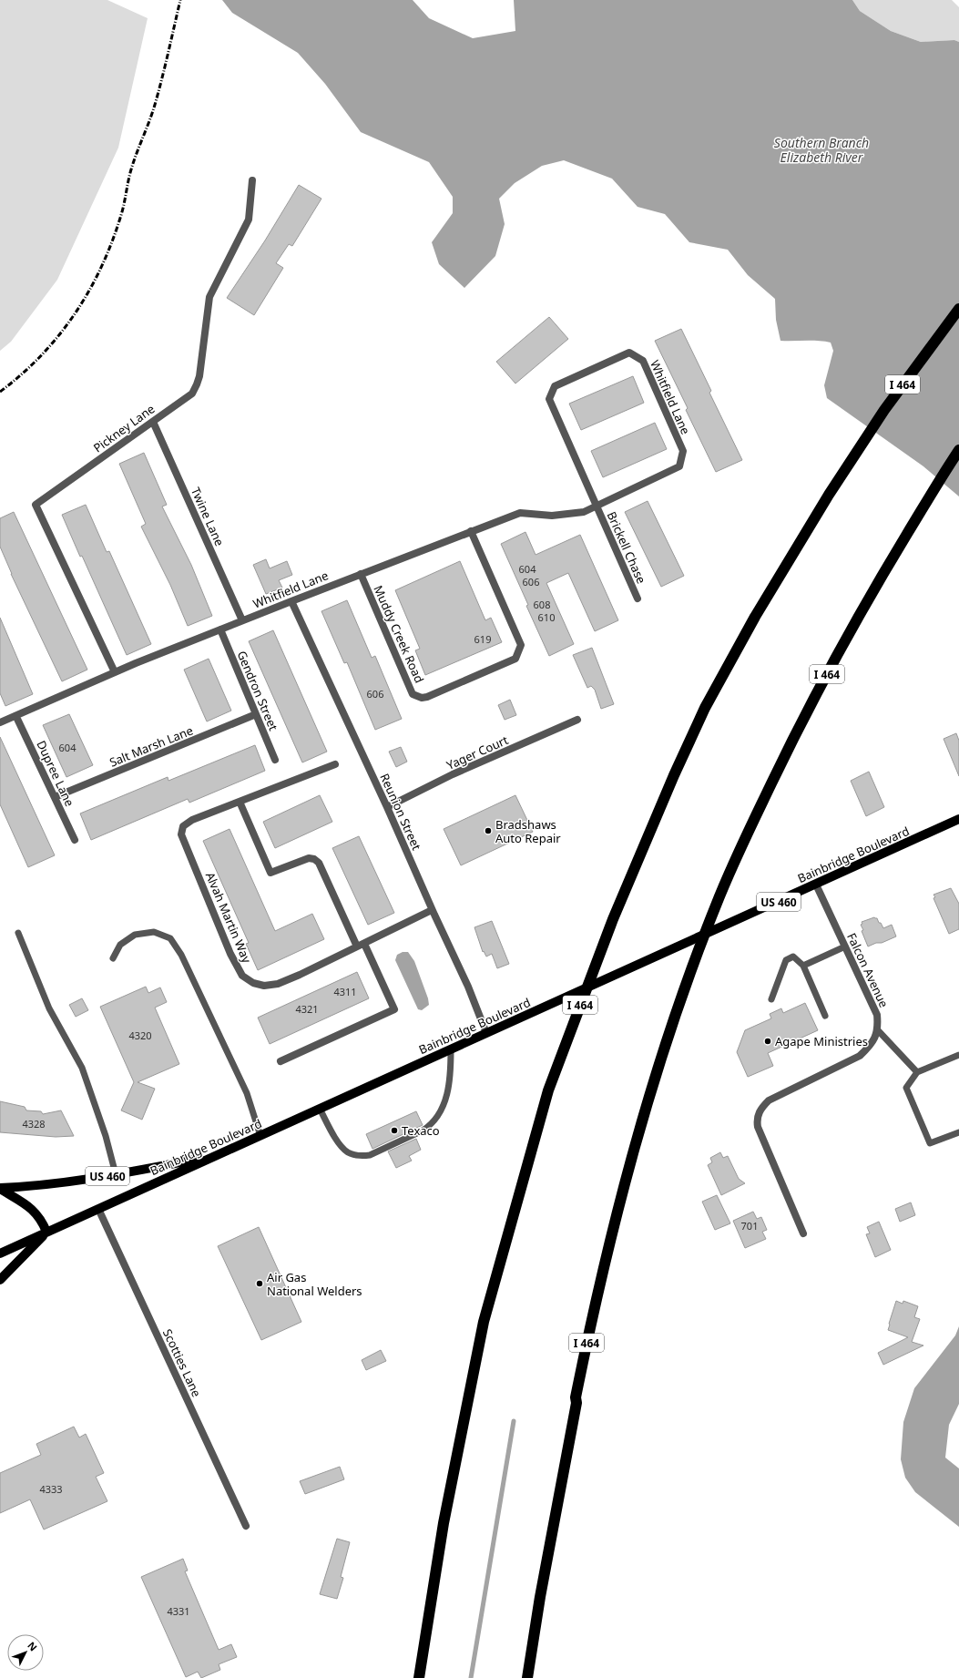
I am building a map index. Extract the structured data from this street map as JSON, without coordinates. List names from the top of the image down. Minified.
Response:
{"streets":{"highway":["I 464"],"main road":["Bainbridge Boulevard","US 460"],"street":["Whitfield Lane","Pickney Lane","Twine Lane","Brickell Chase","Muddy Creek Road","Gendron Street","Salt Marsh Lane","Yager Court","Dupree Lane","Reunion Street","Alvah Martin Way","Falcon Avenue","Scotties Lane"]},"crossings":[["Whitfield Lane","Pickney Lane"],["Whitfield Lane","Twine Lane"],["Whitfield Lane","Brickell Chase"],["Whitfield Lane","Muddy Creek Road"],["Whitfield Lane","Gendron Street"],["Whitfield Lane","Dupree Lane"],["Whitfield Lane","Reunion Street"],["Pickney Lane","Twine Lane"],["Gendron Street","Salt Marsh Lane"],["Salt Marsh Lane","Dupree Lane"],["Yager Court","Reunion Street"],["Reunion Street","Bainbridge Boulevard"],["Reunion Street","Alvah Martin Way"],["Bainbridge Boulevard","US 460"],["Bainbridge Boulevard","Falcon Avenue"],["Bainbridge Boulevard","Scotties Lane"]],"water":["Southern Branch Elizabeth River"],"places":["Bradshaws Auto Repair","Agape Ministries","Texaco","Air Gas National Welders"],"house_numbers":["604","606","608","610","619","606","604","4311","4321","4320","4328","701","4333","4331"],"north":"top right"}
